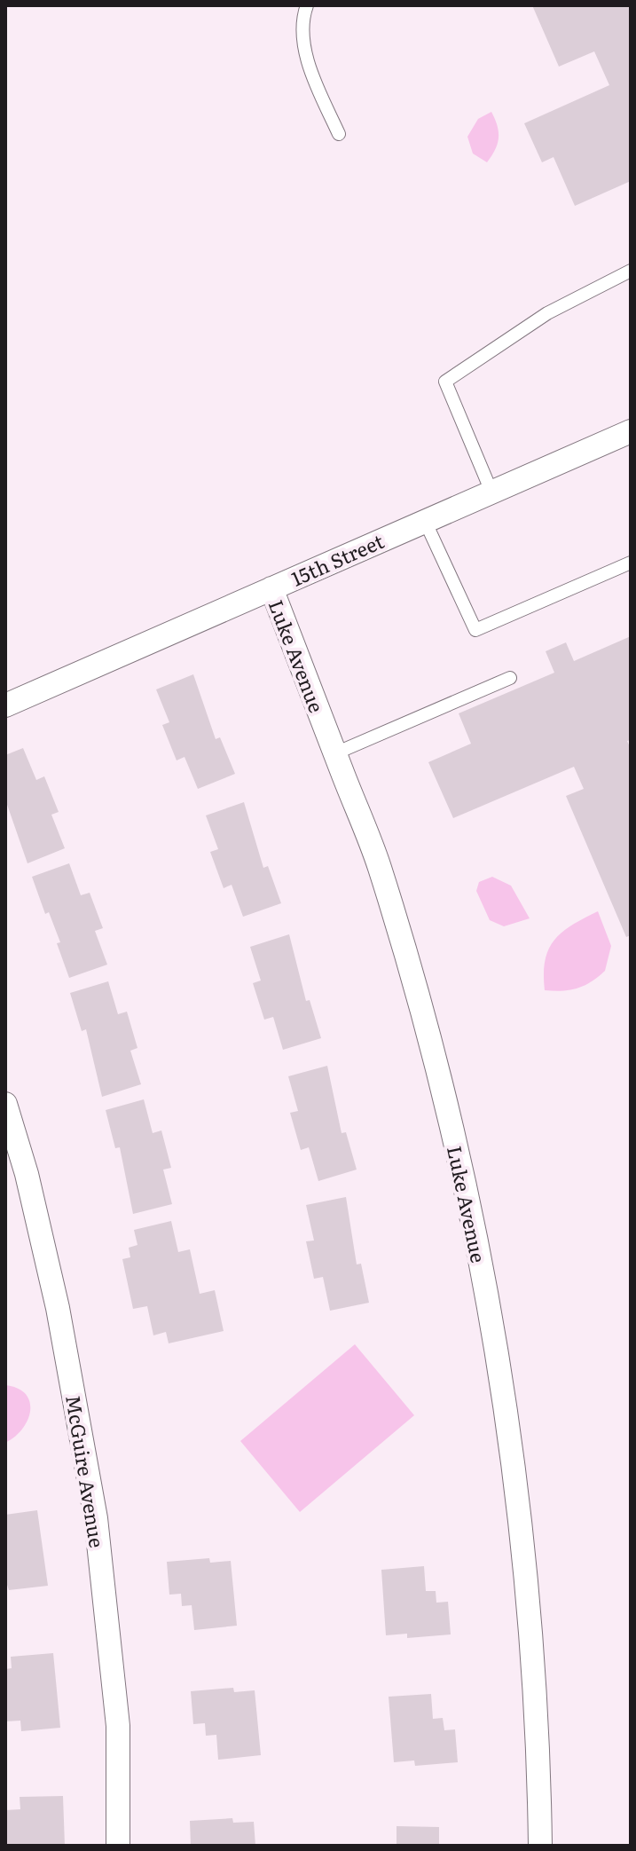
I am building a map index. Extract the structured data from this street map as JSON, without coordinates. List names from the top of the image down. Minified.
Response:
{"streets":{"street":["15th Street","Luke Avenue","McGuire Avenue"]},"crossings":[["15th Street","Luke Avenue"]]}
